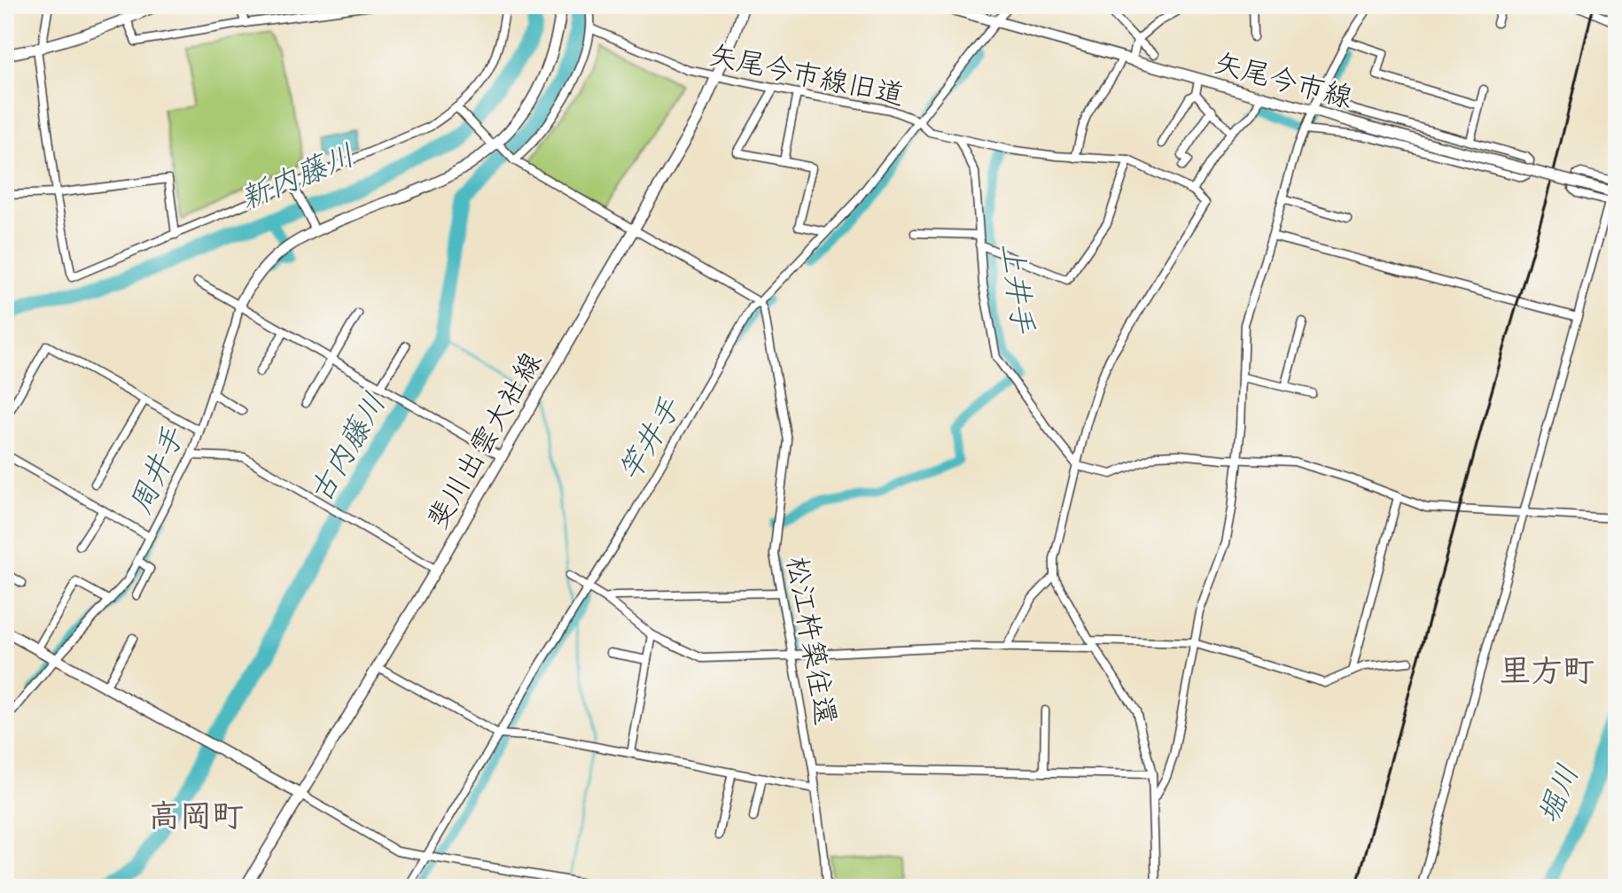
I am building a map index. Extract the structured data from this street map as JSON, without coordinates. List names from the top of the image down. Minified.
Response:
{"streets":{"main road":["矢尾今市線","斐川出雲大社線"],"street":["矢尾今市線旧道","松江杵築往還"]},"crossings":[["矢尾今市線旧道","矢尾今市線"],["矢尾今市線旧道","斐川出雲大社線"]],"districts":["里方町","高岡町"],"water":["新内藤川","上井手","竿井手","古内藤川","周井手","堀川"]}
